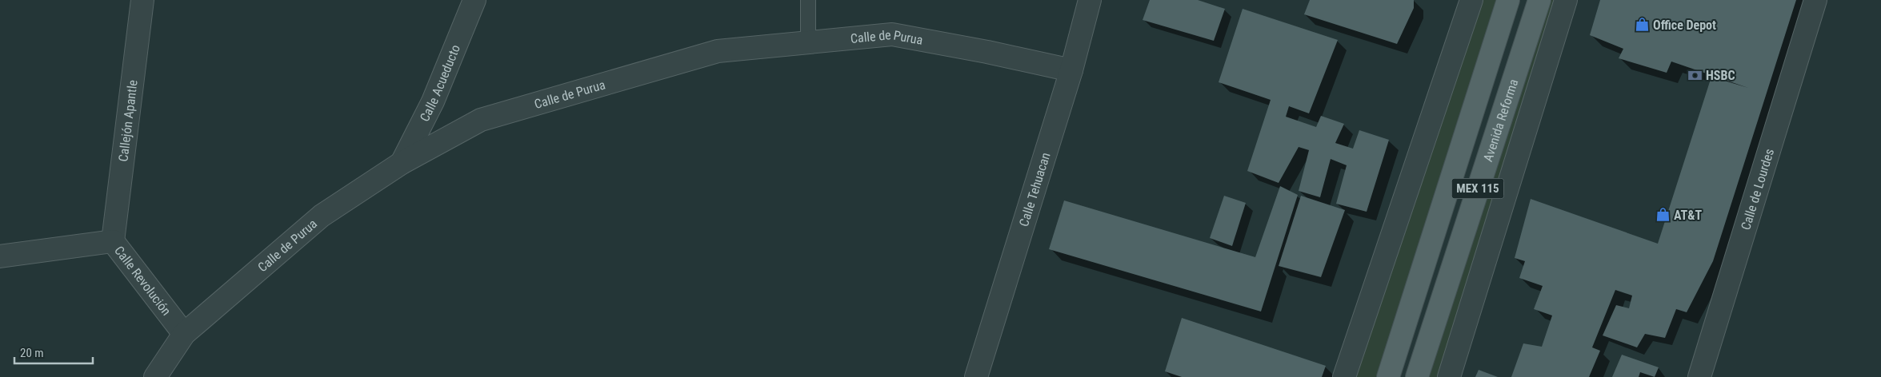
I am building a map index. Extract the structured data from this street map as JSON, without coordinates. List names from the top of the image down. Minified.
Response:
{"streets":{"main road":["Avenida Reforma","MEX 115"],"street":["Calle de Purua","Calle Acueducto","Callejón Apantle","Calle de Lourdes","Calle Tehuacan","Calle Revolución"]},"crossings":[["Calle de Purua","Calle Acueducto"],["Calle de Purua","Calle Tehuacan"],["Calle de Purua","Calle Revolución"],["Callejón Apantle","Calle Revolución"]],"places":{"shop":["Office Depot","AT&T"],"bank":["HSBC"]},"scale_bar":"20 m"}
